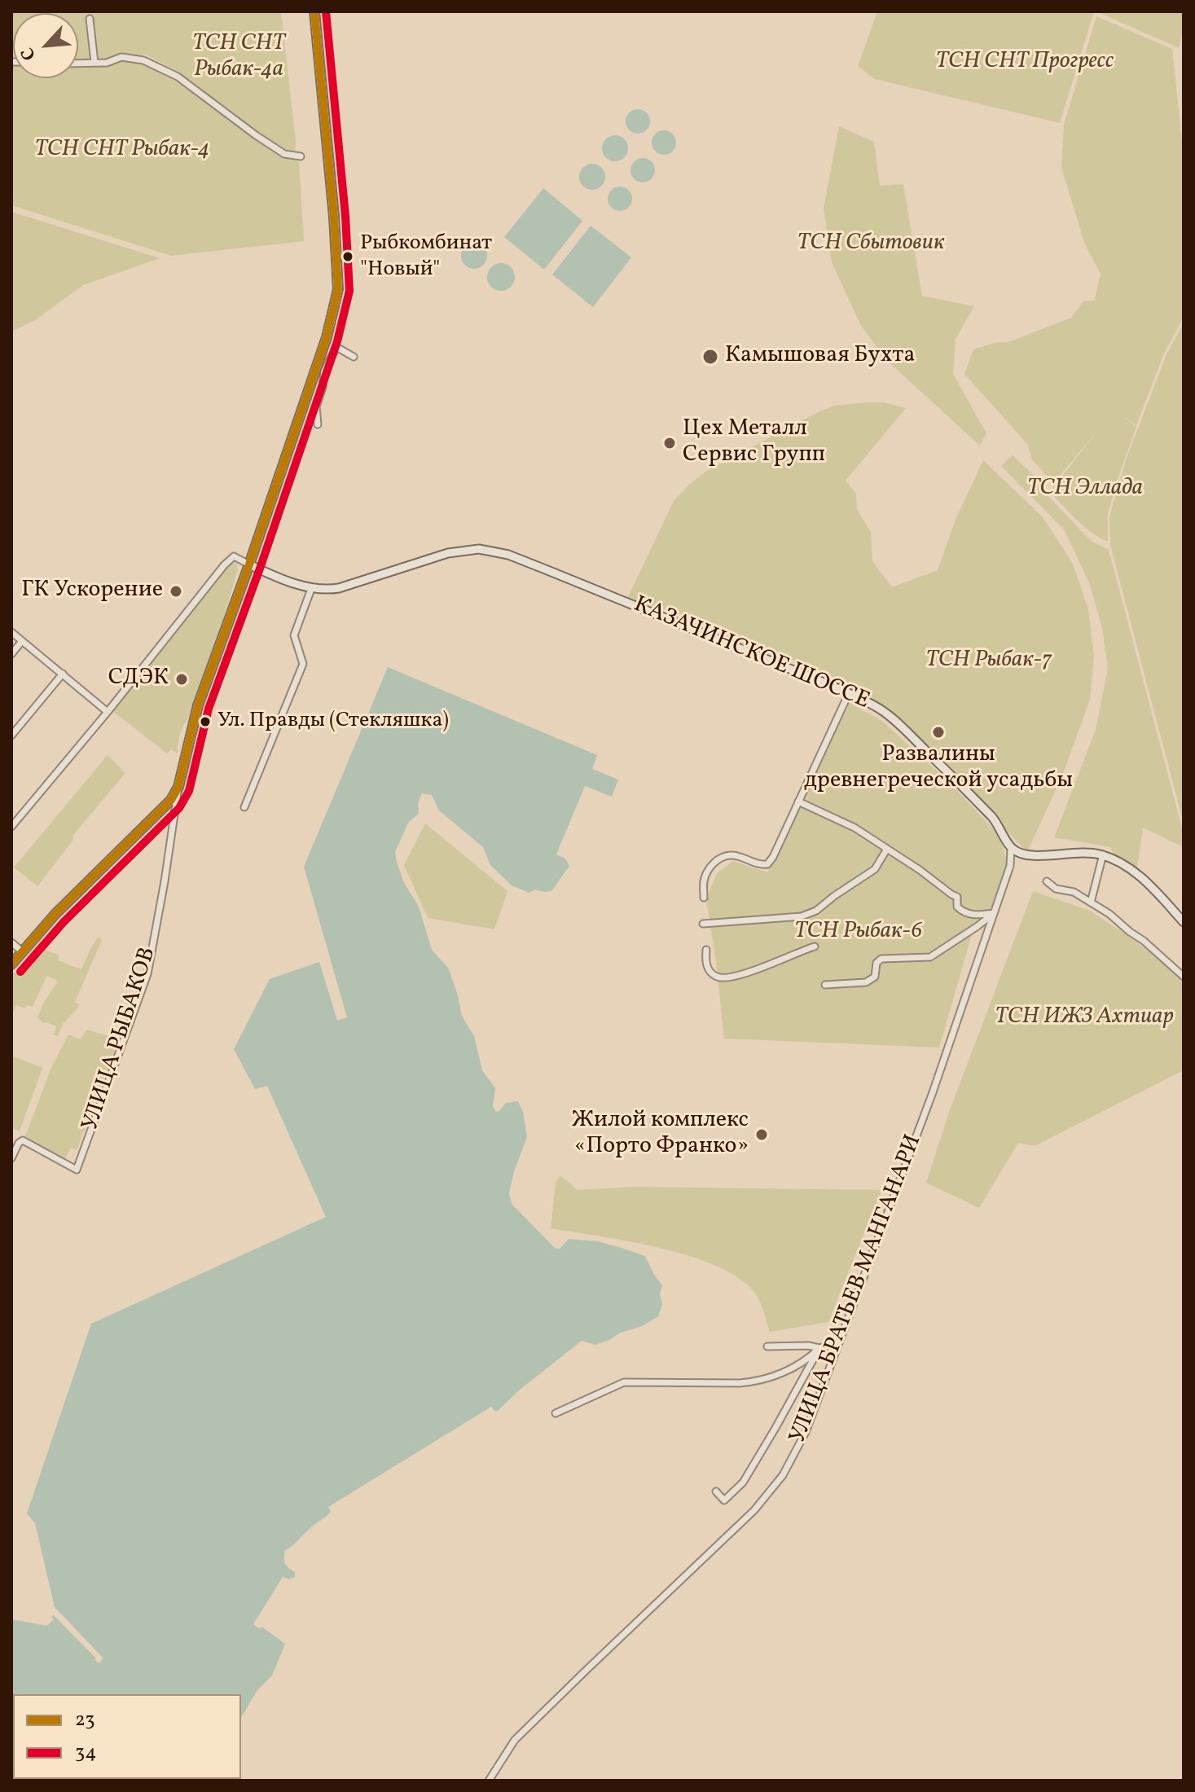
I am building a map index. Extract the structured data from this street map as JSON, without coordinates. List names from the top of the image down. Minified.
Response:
{"streets":{"main road":["КАЗАЧИНСКОЕ ШОССЕ"],"street":["УЛИЦА РЫБАКОВ","УЛИЦА БРАТЬЕВ МАНГАНАРИ"]},"crossings":[["КАЗАЧИНСКОЕ ШОССЕ","УЛИЦА БРАТЬЕВ МАНГАНАРИ"]],"parks":["ТСН СНТ Рыбак-4а","ТСН СНТ Прогресс","ТСН СНТ Рыбак-4","ТСН Сбытовик","ТСН Эллада","ТСН Рыбак-7","ТСН Рыбак-6","ТСН ИЖЗ Ахтиар"],"places":["Рыбкомбинат \"Новый\"","Камышовая Бухта","Цех Металл Сервис Групп","ГК Ускорение","СДЭК","Ул. Правды (Стекляшка)","Развалины древнегреческой усадьбы","Жилой комплекс «Порто Франко»"],"lines":["transit line 23","transit line 34"],"legend":["23","34"],"north":"bottom left"}
